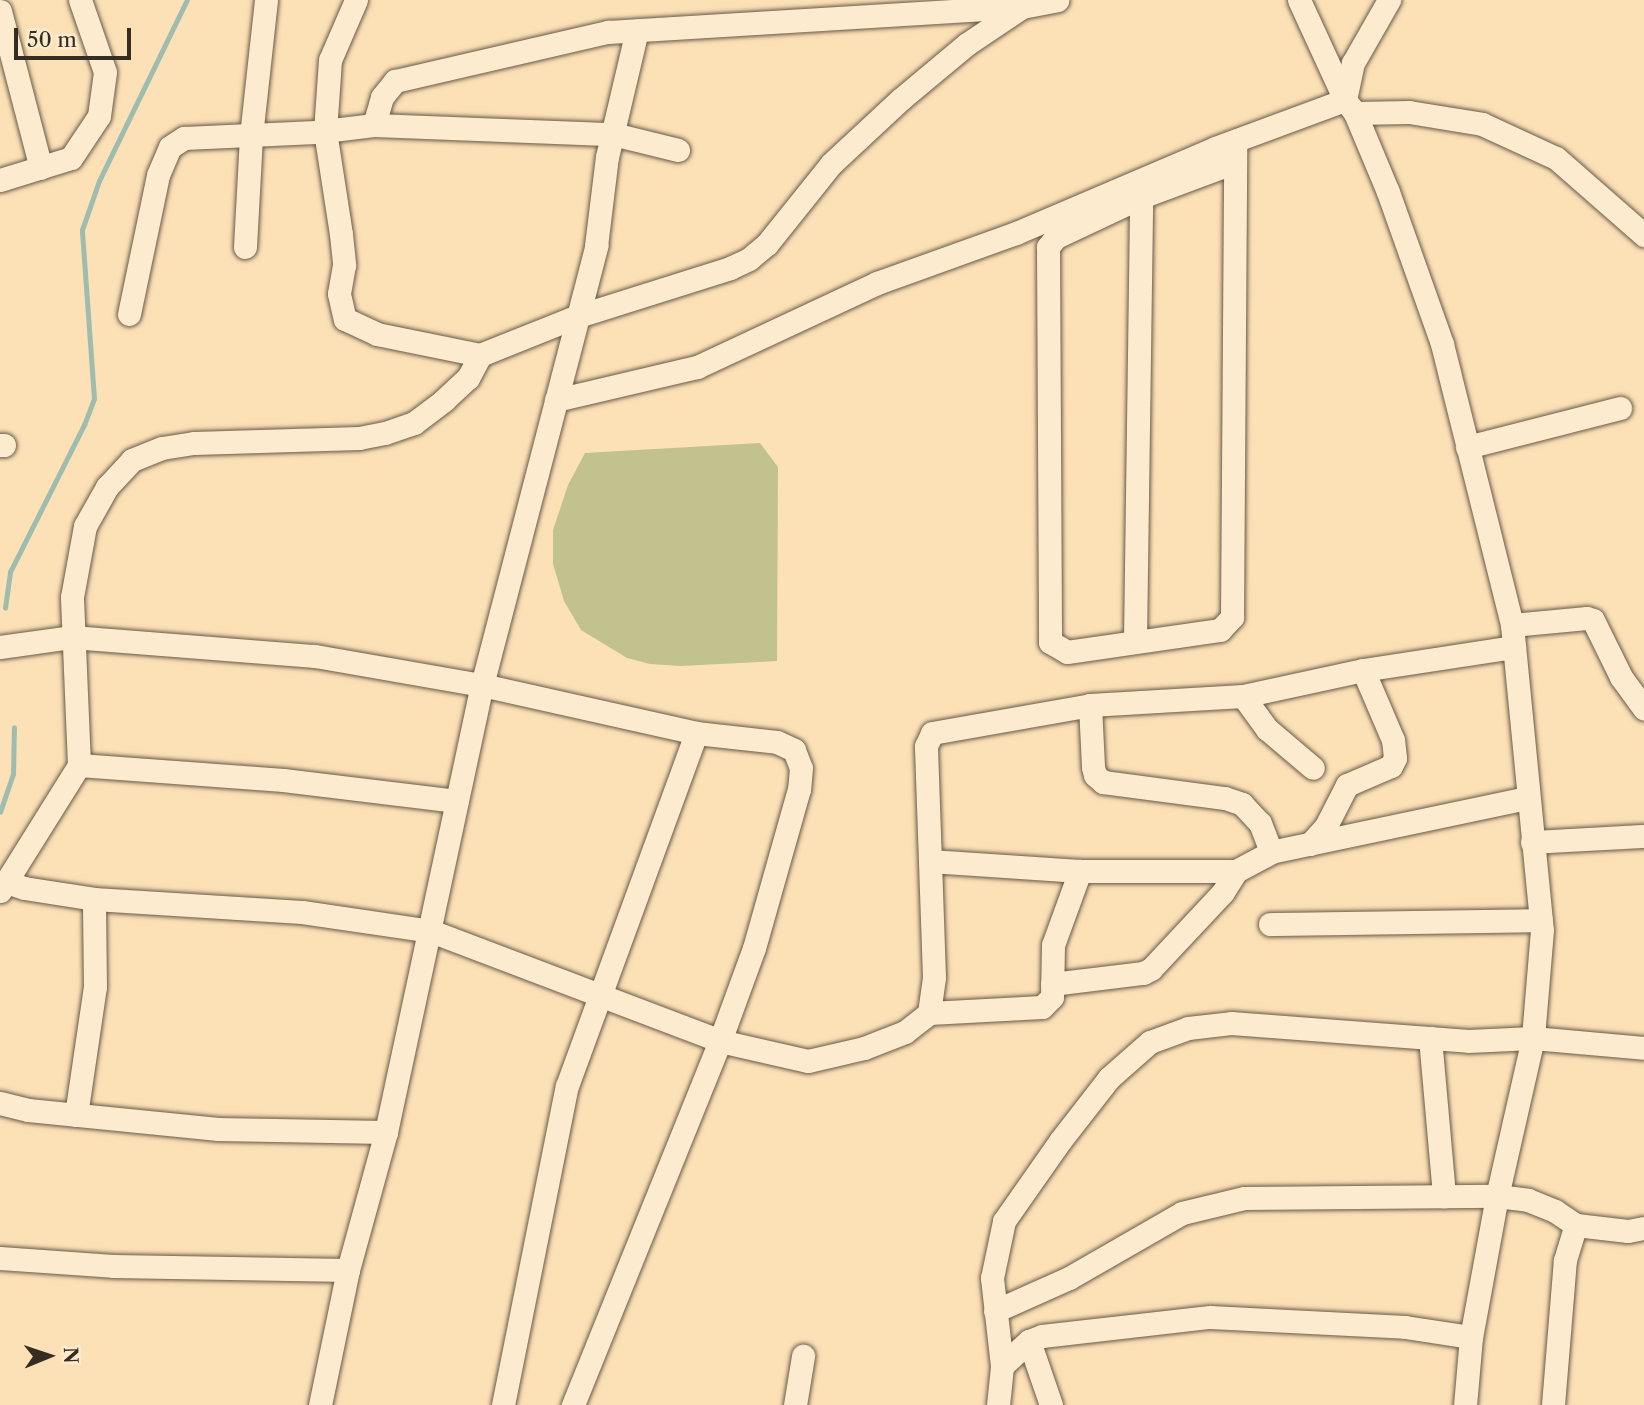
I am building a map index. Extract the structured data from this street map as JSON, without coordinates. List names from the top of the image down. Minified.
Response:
{"scale_bar":"50 m","north":"right"}
